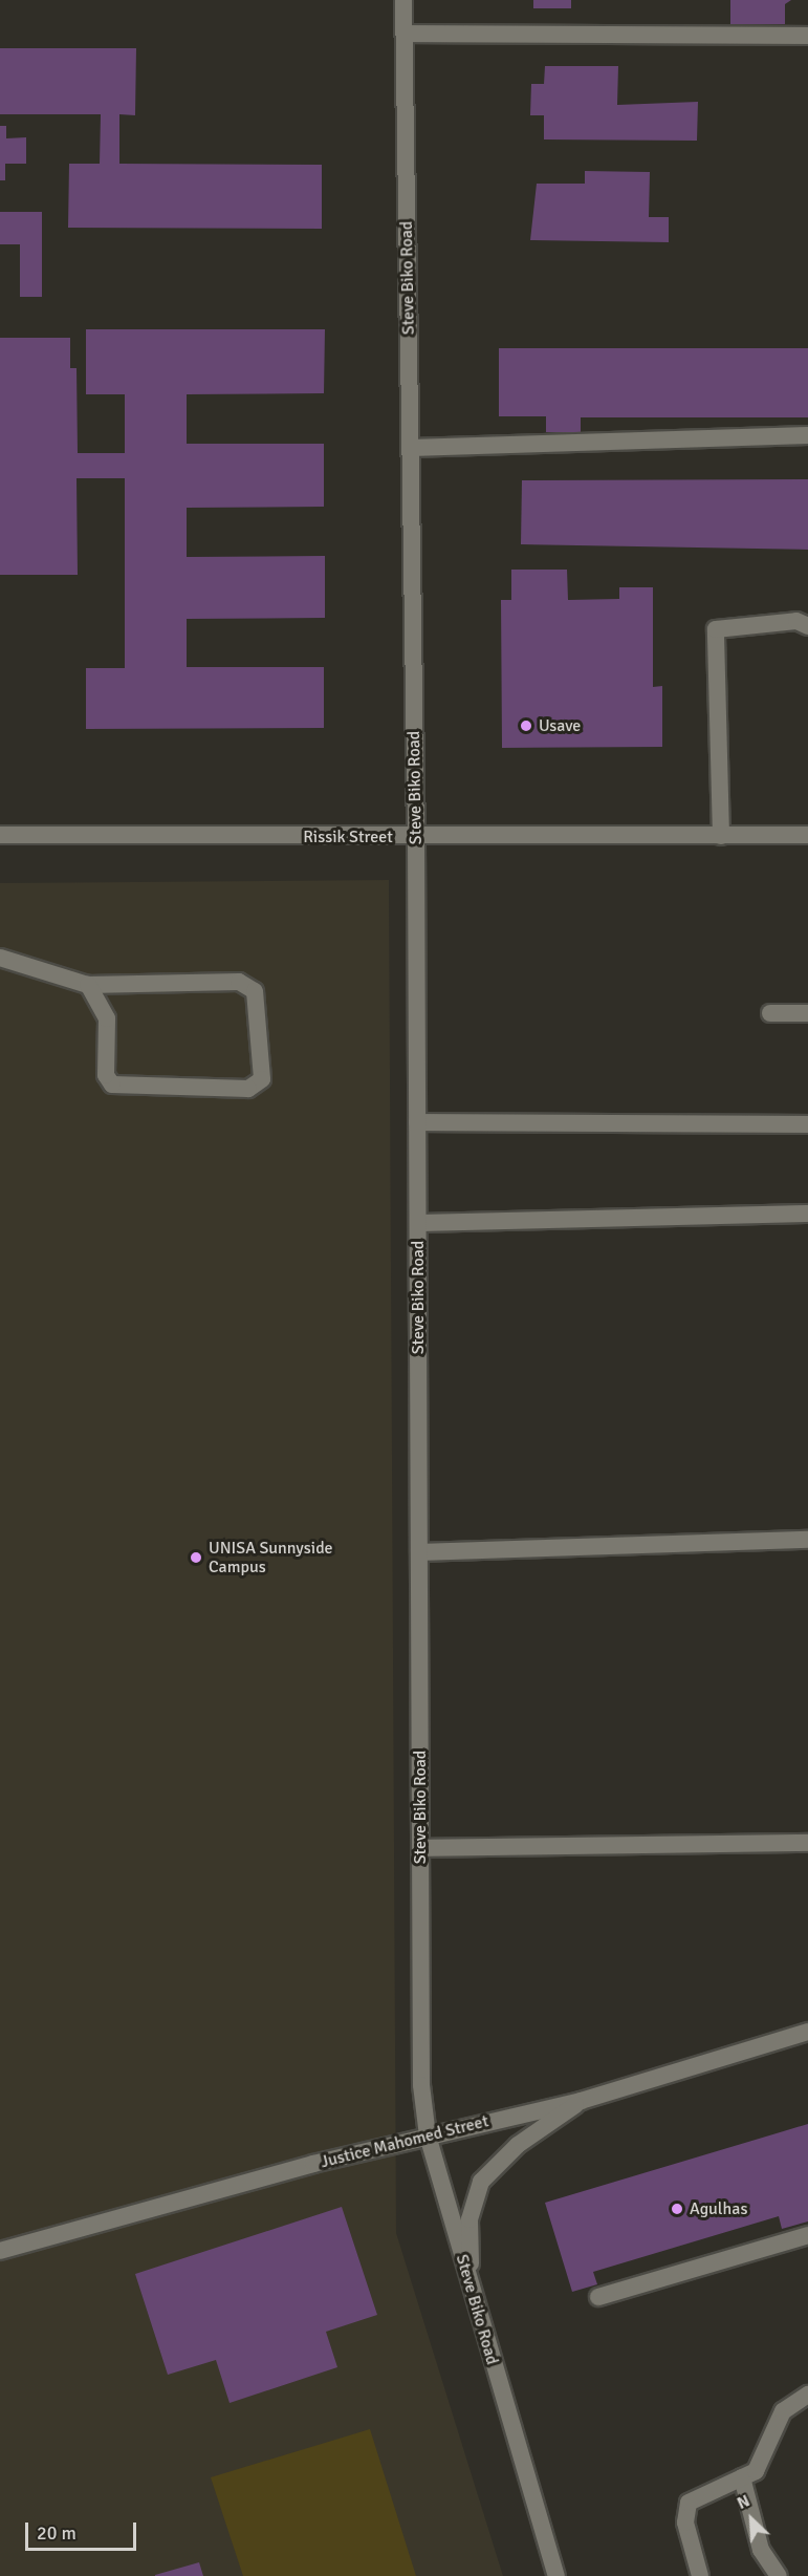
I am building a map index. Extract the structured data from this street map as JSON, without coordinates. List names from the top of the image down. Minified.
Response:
{"streets":{"main road":["Steve Biko Road","Rissik Street","Justice Mahomed Street"]},"crossings":[["Steve Biko Road","Rissik Street"],["Steve Biko Road","Justice Mahomed Street"]],"places":["Usave","UNISA Sunnyside Campus","Agulhas"],"scale_bar":"20 m","north":"top left"}
